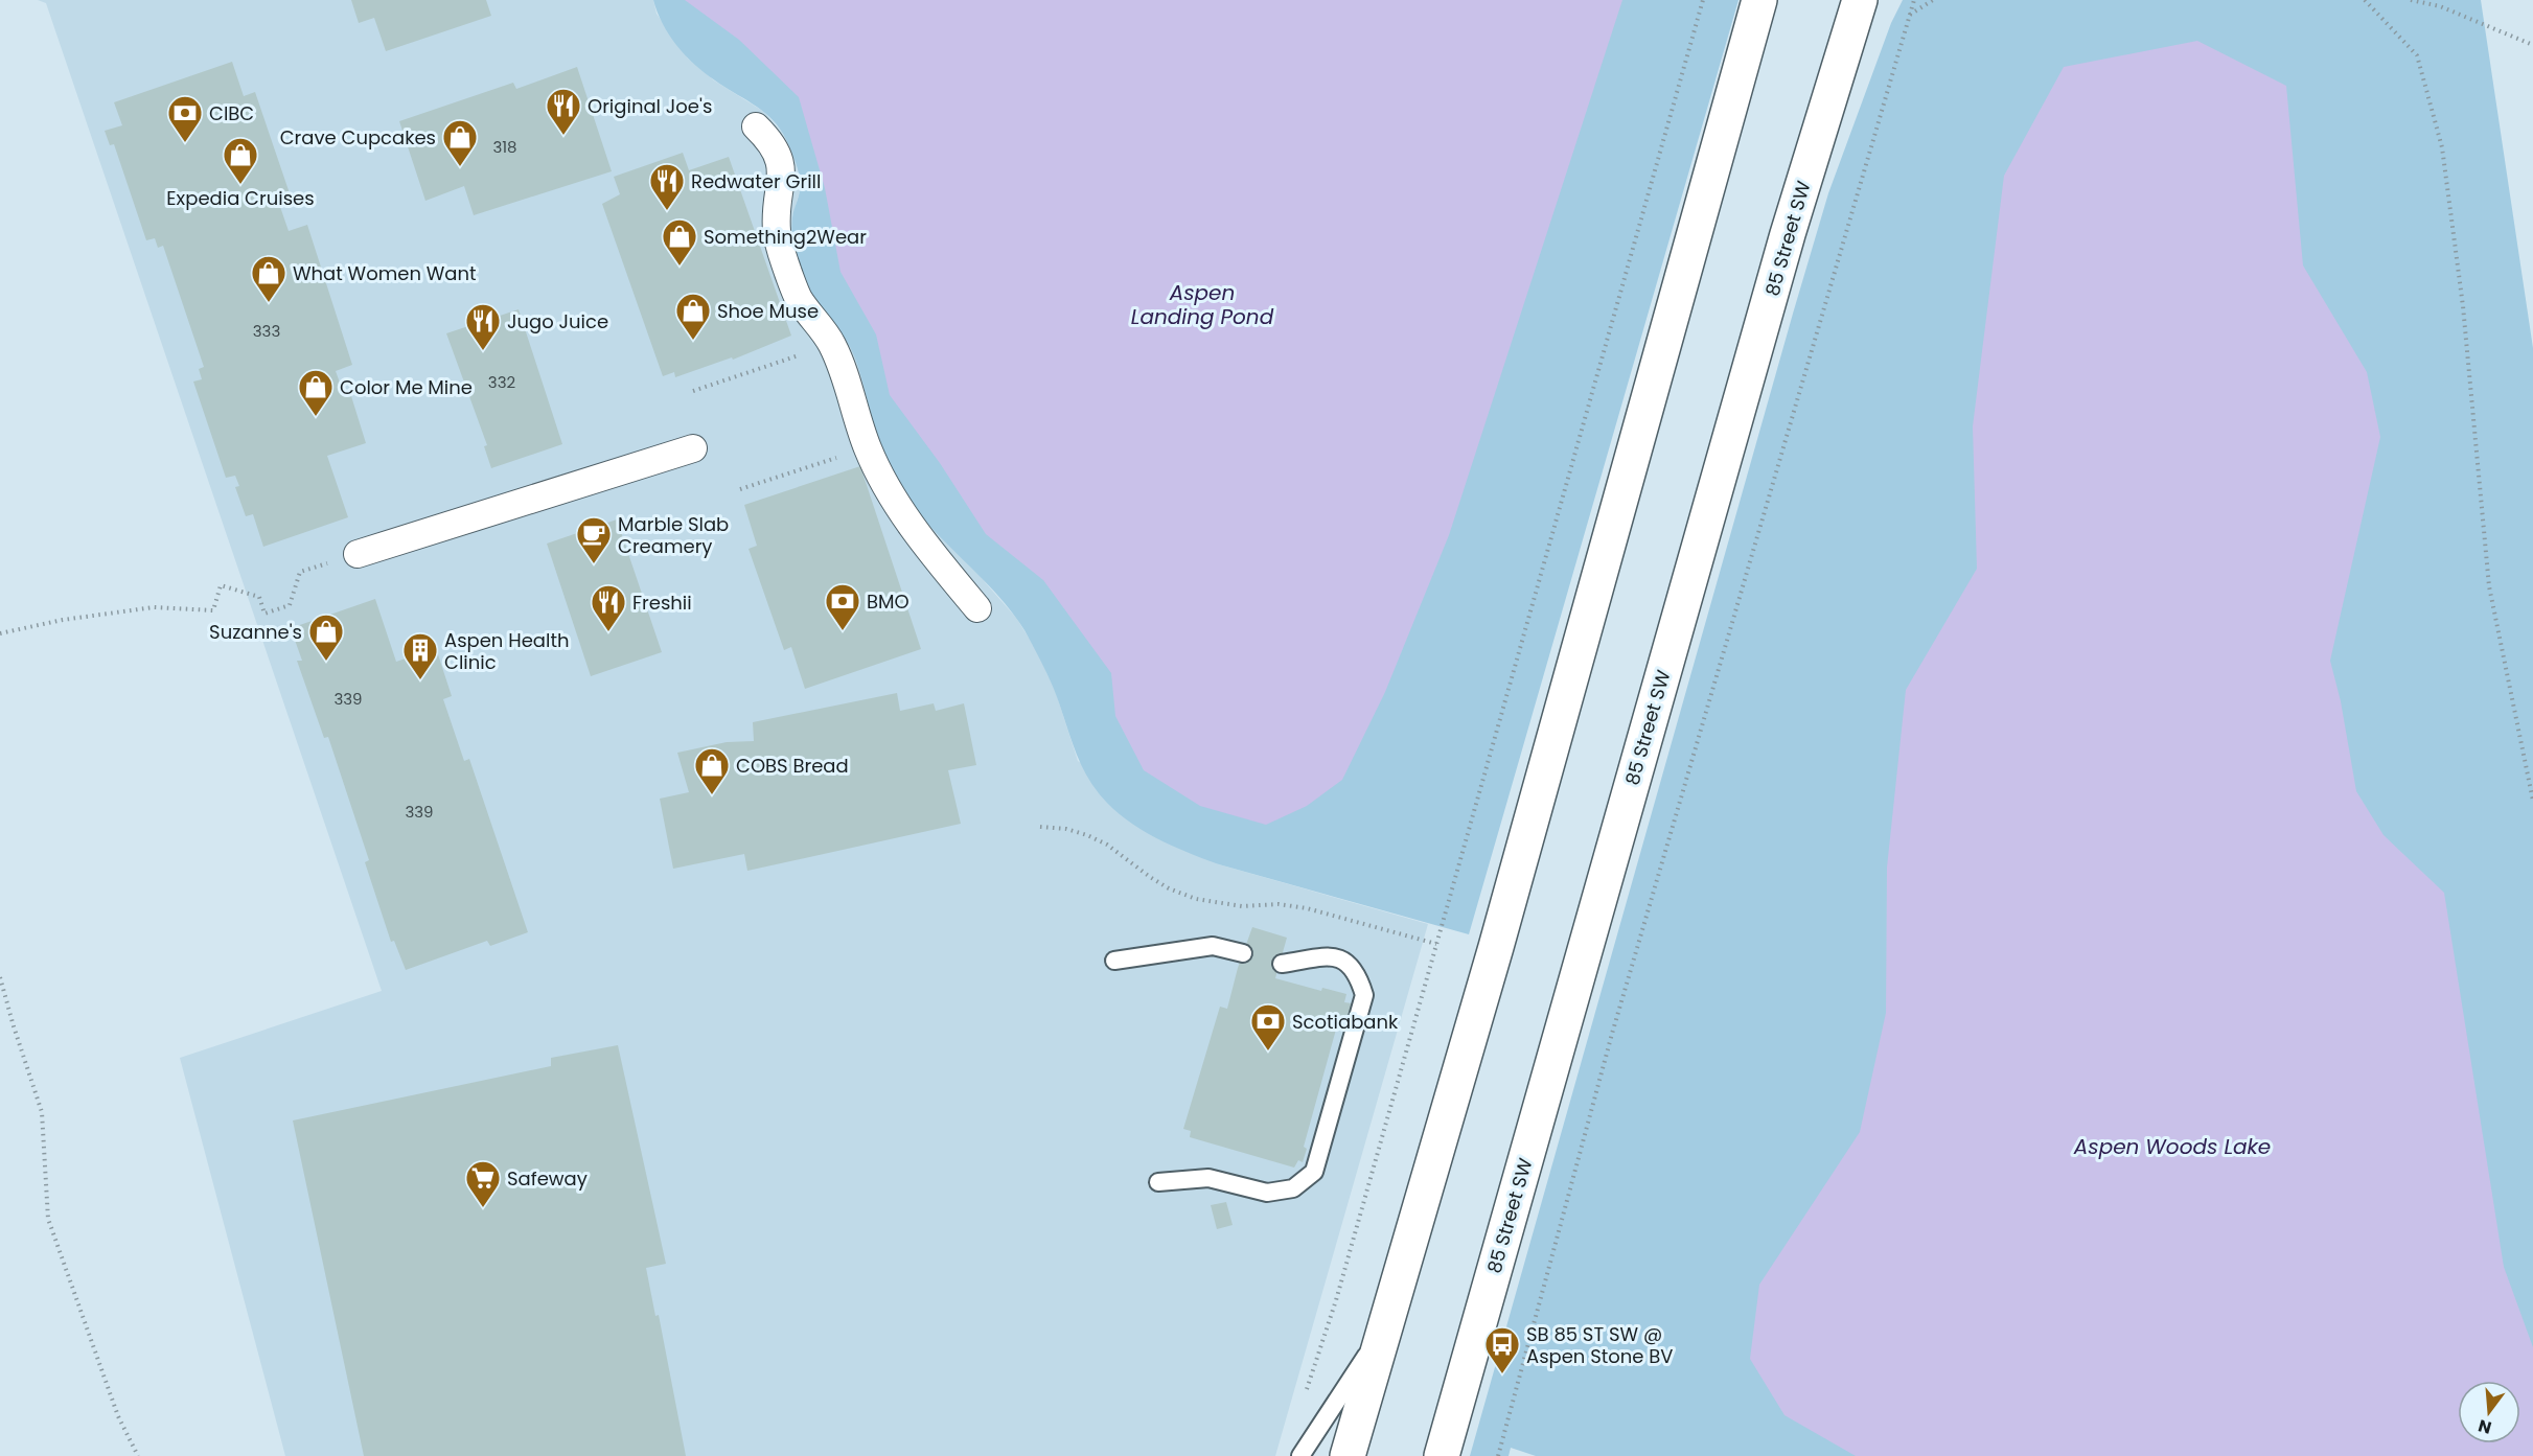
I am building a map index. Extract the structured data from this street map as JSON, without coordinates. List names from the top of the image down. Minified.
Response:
{"streets":{"main road":["85 Street SW"]},"water":["Aspen Landing Pond","Aspen Woods Lake"],"places":{"restaurant":["Original Joe's","Redwater Grill","Jugo Juice","Freshii"],"bank":["CIBC","BMO","Scotiabank"],"shop":["Crave Cupcakes","Expedia Cruises","Something2Wear","What Women Want","Shoe Muse","Color Me Mine","Suzanne's","COBS Bread"],"cafe":["Marble Slab Creamery"],"building":["Aspen Health Clinic"],"supermarket":["Safeway"],"bus stop":["SB 85 ST SW @ Aspen Stone BV"]},"house_numbers":["318","333","332","339","339"],"north":"bottom"}
